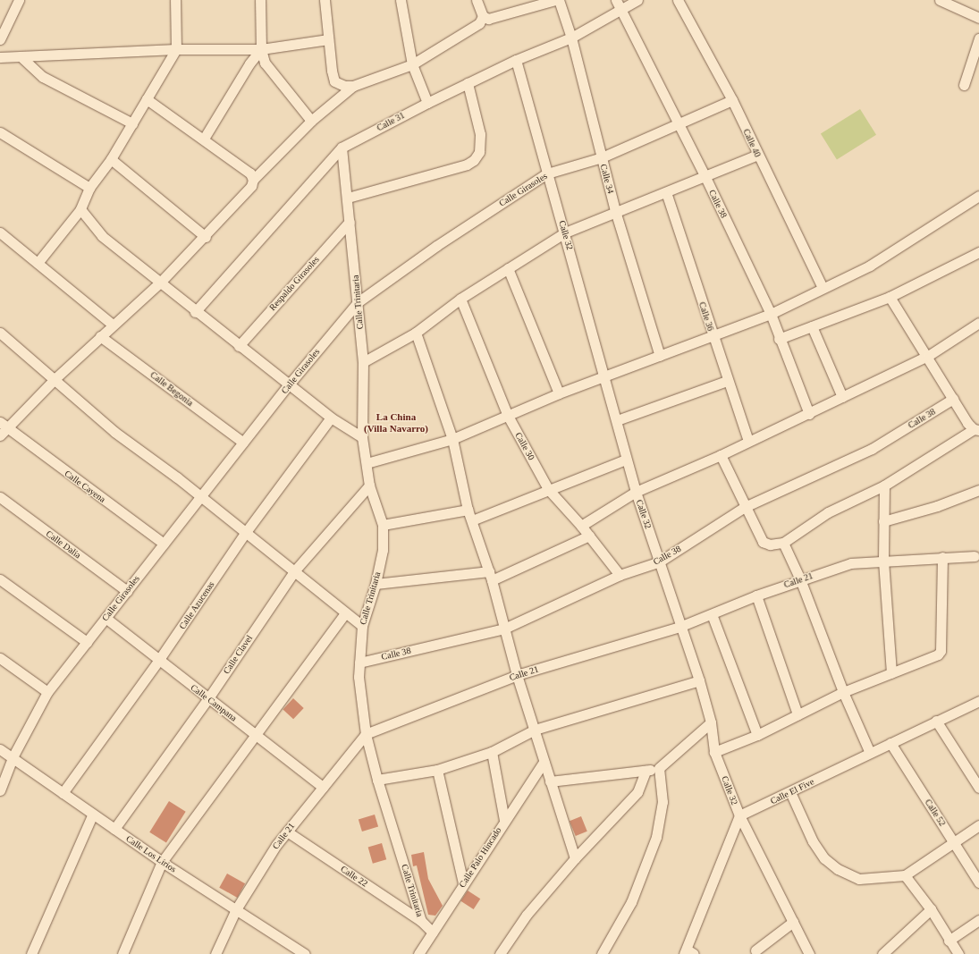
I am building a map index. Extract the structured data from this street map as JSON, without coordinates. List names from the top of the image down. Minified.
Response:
{"streets":{"street":["Calle 31","Calle 40","Calle 34","Calle Girasoles","Calle 38","Calle 32","Respaldo Girasoles","Calle Trinitaria","Calle 36","Calle Begonia","Calle 30","Calle Cayena","Calle Dalia","Calle 21","Calle Azucenas","Calle Clavel","Calle Campana","Calle El Five","Calle 52","Calle Los Lirios","Calle Palo Hincado","Calle 22"]},"crossings":[["Calle 31","Calle 34"],["Calle 31","Calle 38"],["Calle 31","Calle 32"],["Calle 31","Calle Trinitaria"],["Calle 40","Calle Girasoles"],["Calle 34","Calle Girasoles"],["Calle Girasoles","Calle 38"],["Calle Girasoles","Calle 32"],["Calle Girasoles","Calle Trinitaria"],["Calle Girasoles","Calle Begonia"],["Calle Girasoles","Calle Cayena"],["Calle Girasoles","Calle Dalia"],["Calle Girasoles","Calle Campana"],["Calle Girasoles","Calle Los Lirios"],["Calle 38","Calle 32"],["Calle 38","Calle Trinitaria"],["Calle 38","Calle 30"],["Calle 32","Calle 21"],["Calle 32","Calle El Five"],["Respaldo Girasoles","Calle Trinitaria"],["Calle Trinitaria","Calle 21"],["Calle Trinitaria","Calle Clavel"],["Calle Trinitaria","Calle Palo Hincado"],["Calle Trinitaria","Calle 22"],["Calle 21","Calle Campana"],["Calle 21","Calle Los Lirios"],["Calle 21","Calle 22"],["Calle Azucenas","Calle Campana"],["Calle Azucenas","Calle Los Lirios"],["Calle Clavel","Calle Campana"],["Calle Clavel","Calle Los Lirios"],["Calle El Five","Calle 52"]],"districts":["La China (Villa Navarro)"]}
